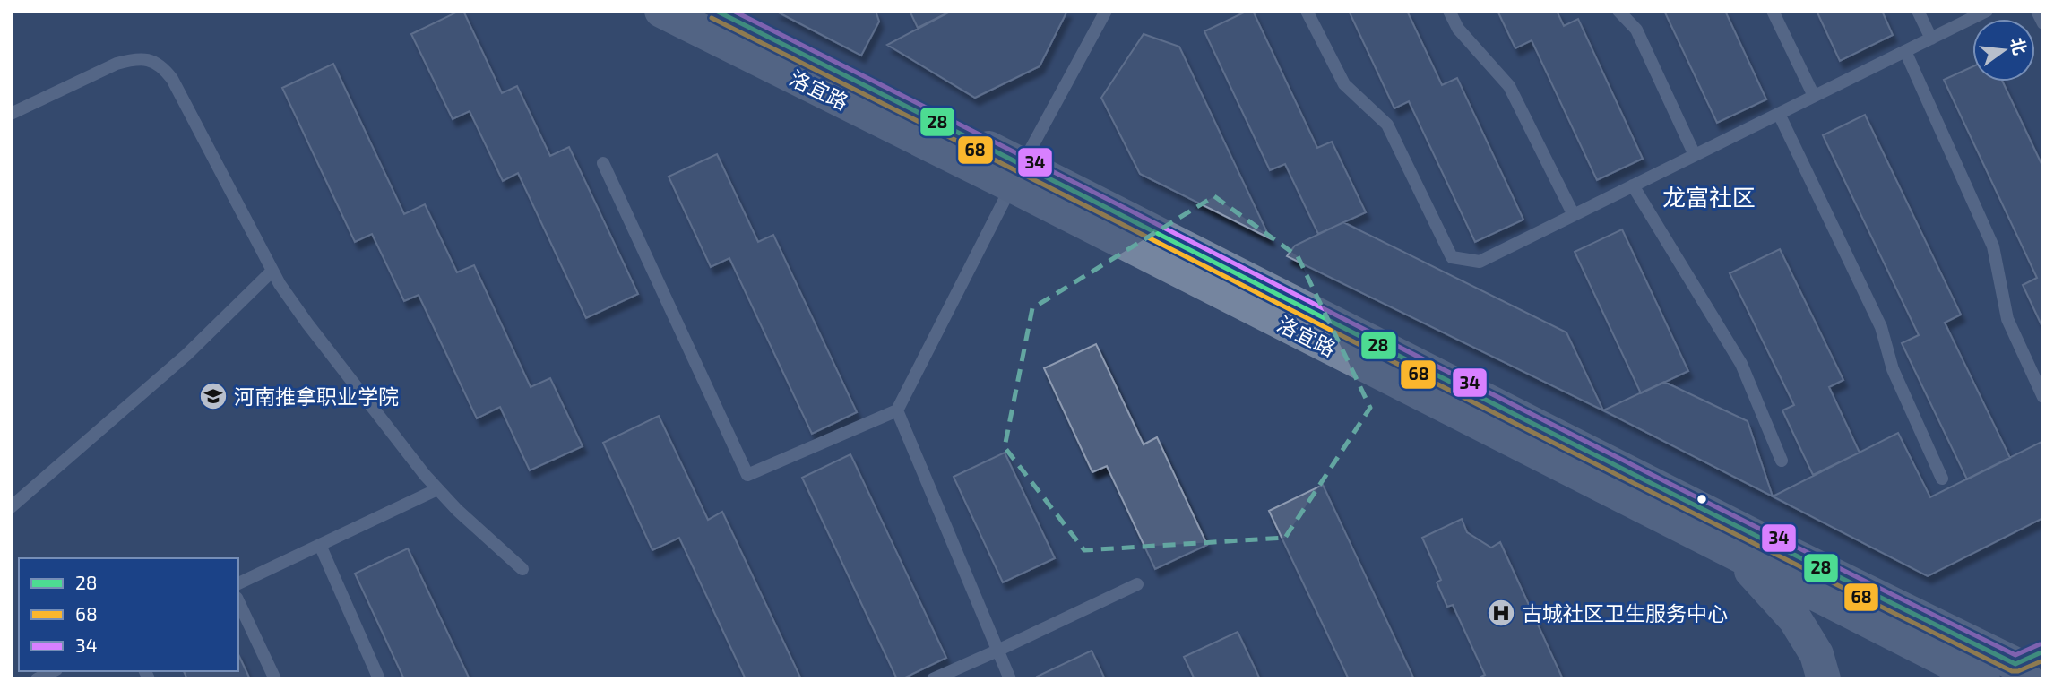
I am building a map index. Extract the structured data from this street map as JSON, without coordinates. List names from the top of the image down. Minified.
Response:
{"streets":{"street":["洛宜路"]},"districts":["龙富社区"],"places":{"school or university":["河南推拿职业学院"],"hospital":["古城社区卫生服务中心"]},"lines":["transit line 28","transit line 34","transit line 68"],"legend":["28","68","34"],"north":"right"}
